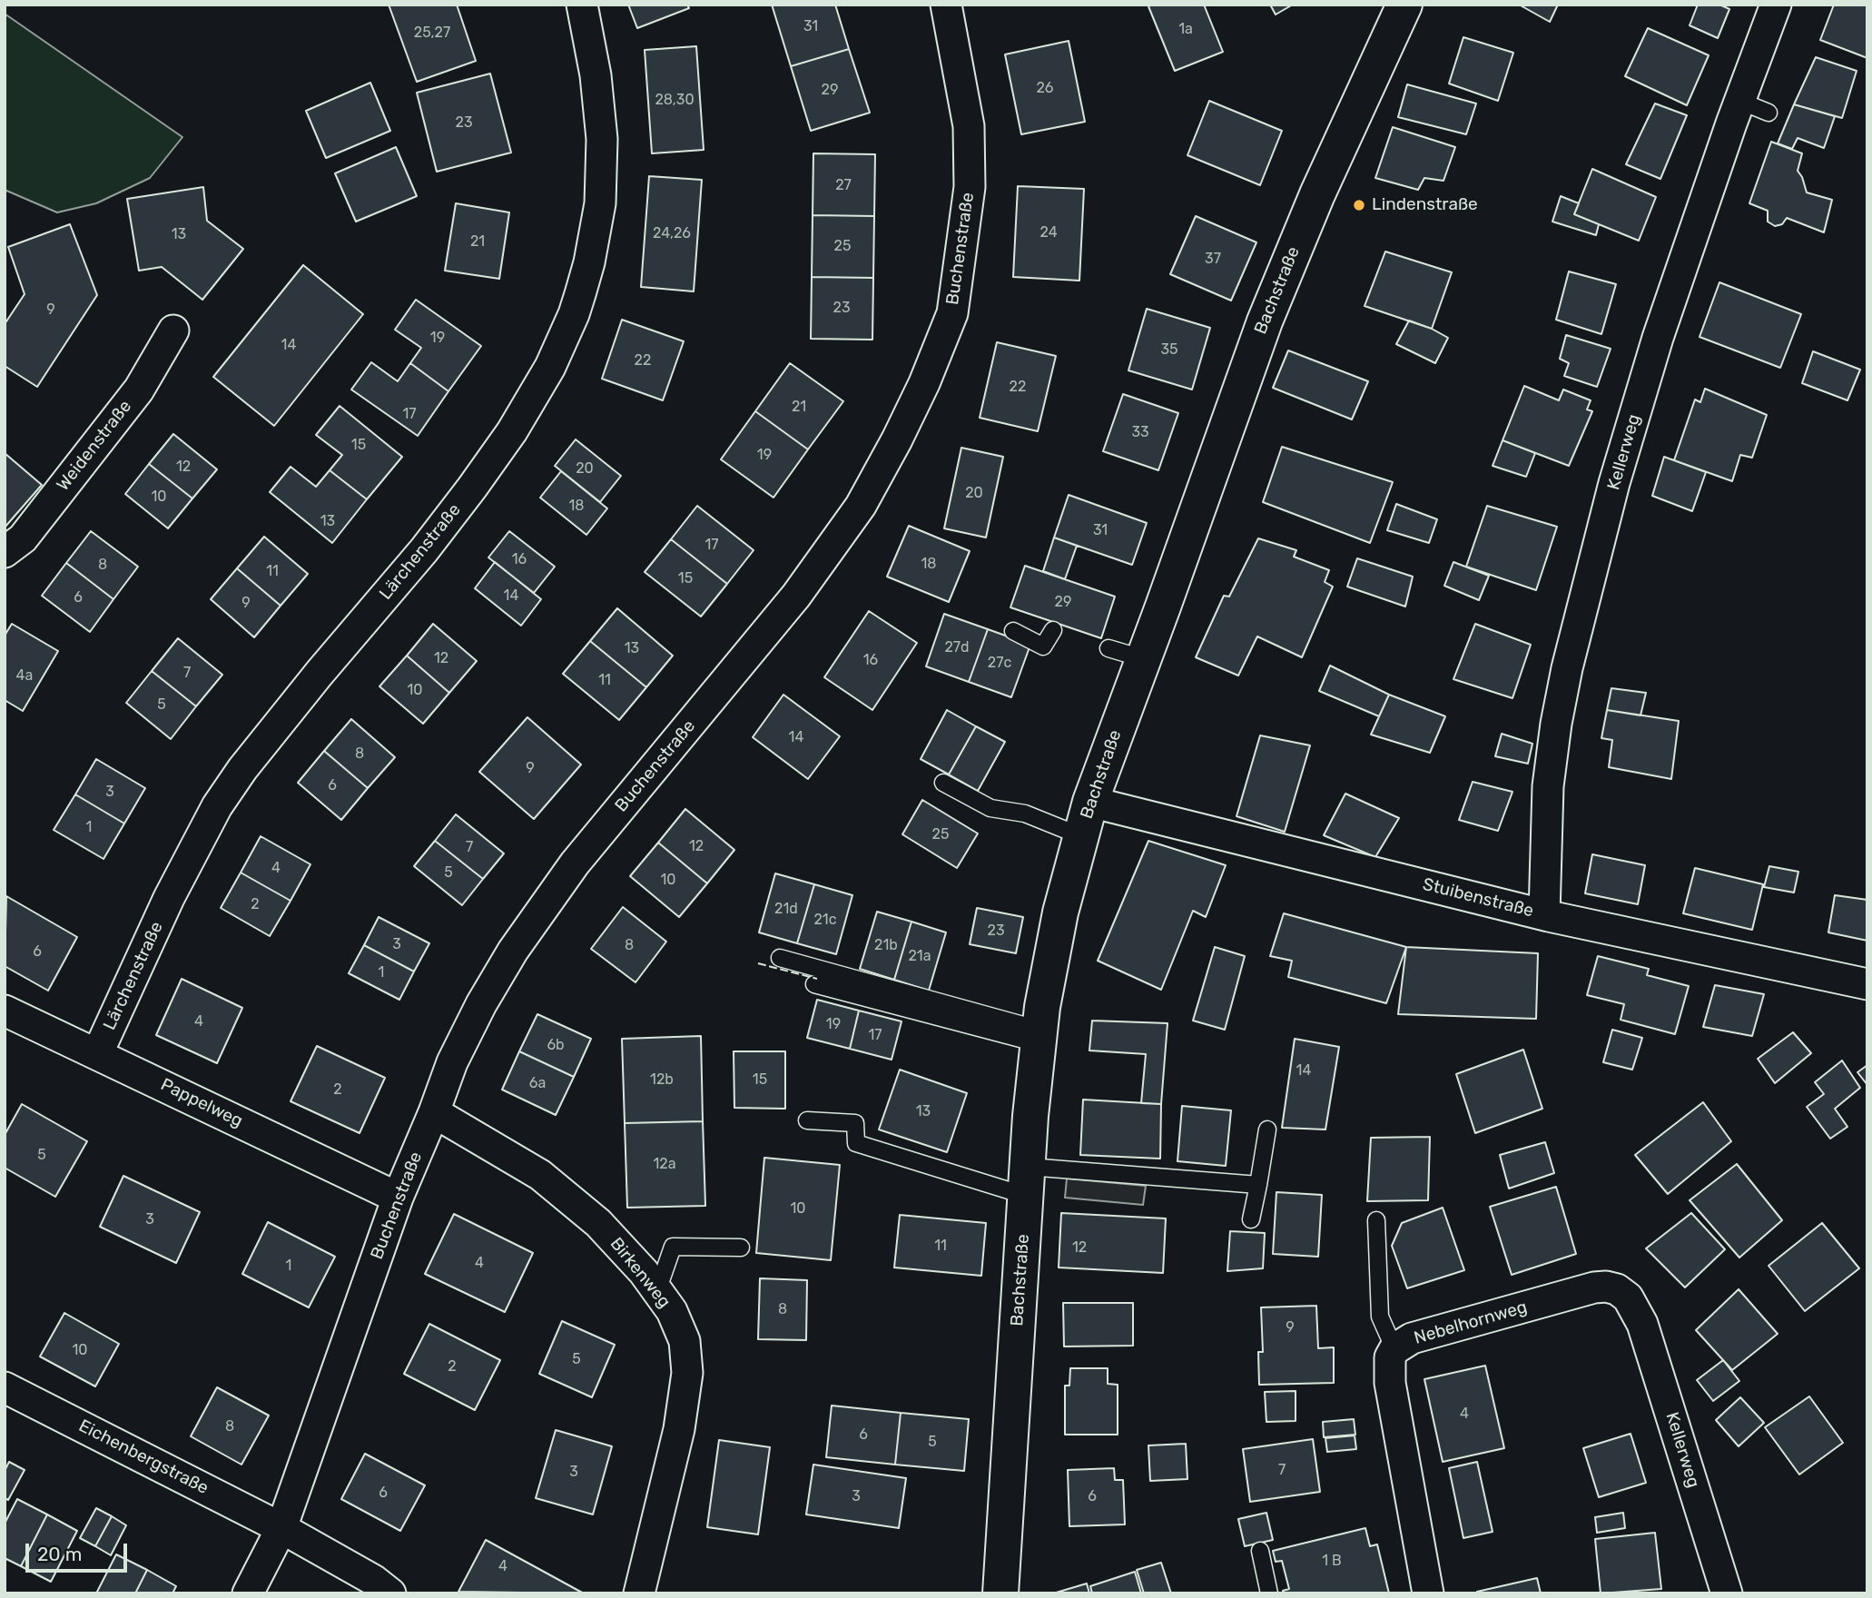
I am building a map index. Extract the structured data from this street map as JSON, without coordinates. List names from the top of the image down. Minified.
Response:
{"streets":{"street":["Buchenstraße","Bachstraße","Weidenstraße","Kellerweg","Lärchenstraße","Stuibenstraße","Pappelweg","Birkenweg","Nebelhornweg","Eichenbergstraße"]},"crossings":[["Buchenstraße","Pappelweg"],["Buchenstraße","Birkenweg"],["Buchenstraße","Eichenbergstraße"],["Bachstraße","Stuibenstraße"],["Kellerweg","Stuibenstraße"],["Kellerweg","Nebelhornweg"],["Lärchenstraße","Pappelweg"]],"places":["Lindenstraße"],"house_numbers":["31","1a","25,27","26","29","28,30","23","27","24","24,26","13","21","25","37","23","9","19","14","35","22","22","21","17","33","15","19","12","20","20","10","18","13","31","17","16","18","8","11","15","14","6","29","9","27d","13","12","16","27c","7","4a","11","10","5","14","8","9","6","3","1","25","12","7","4","5","10","2","21d","21c","23","3","8","21b","6","21a","1","4","19","17","6b","14","12b","15","6a","2","13","5","12a","10","3","11","12","4","1","8","9","10","5","2","4","8","6","5","7","3","6","3","6","1 B","4"],"scale_bar":"20 m"}
